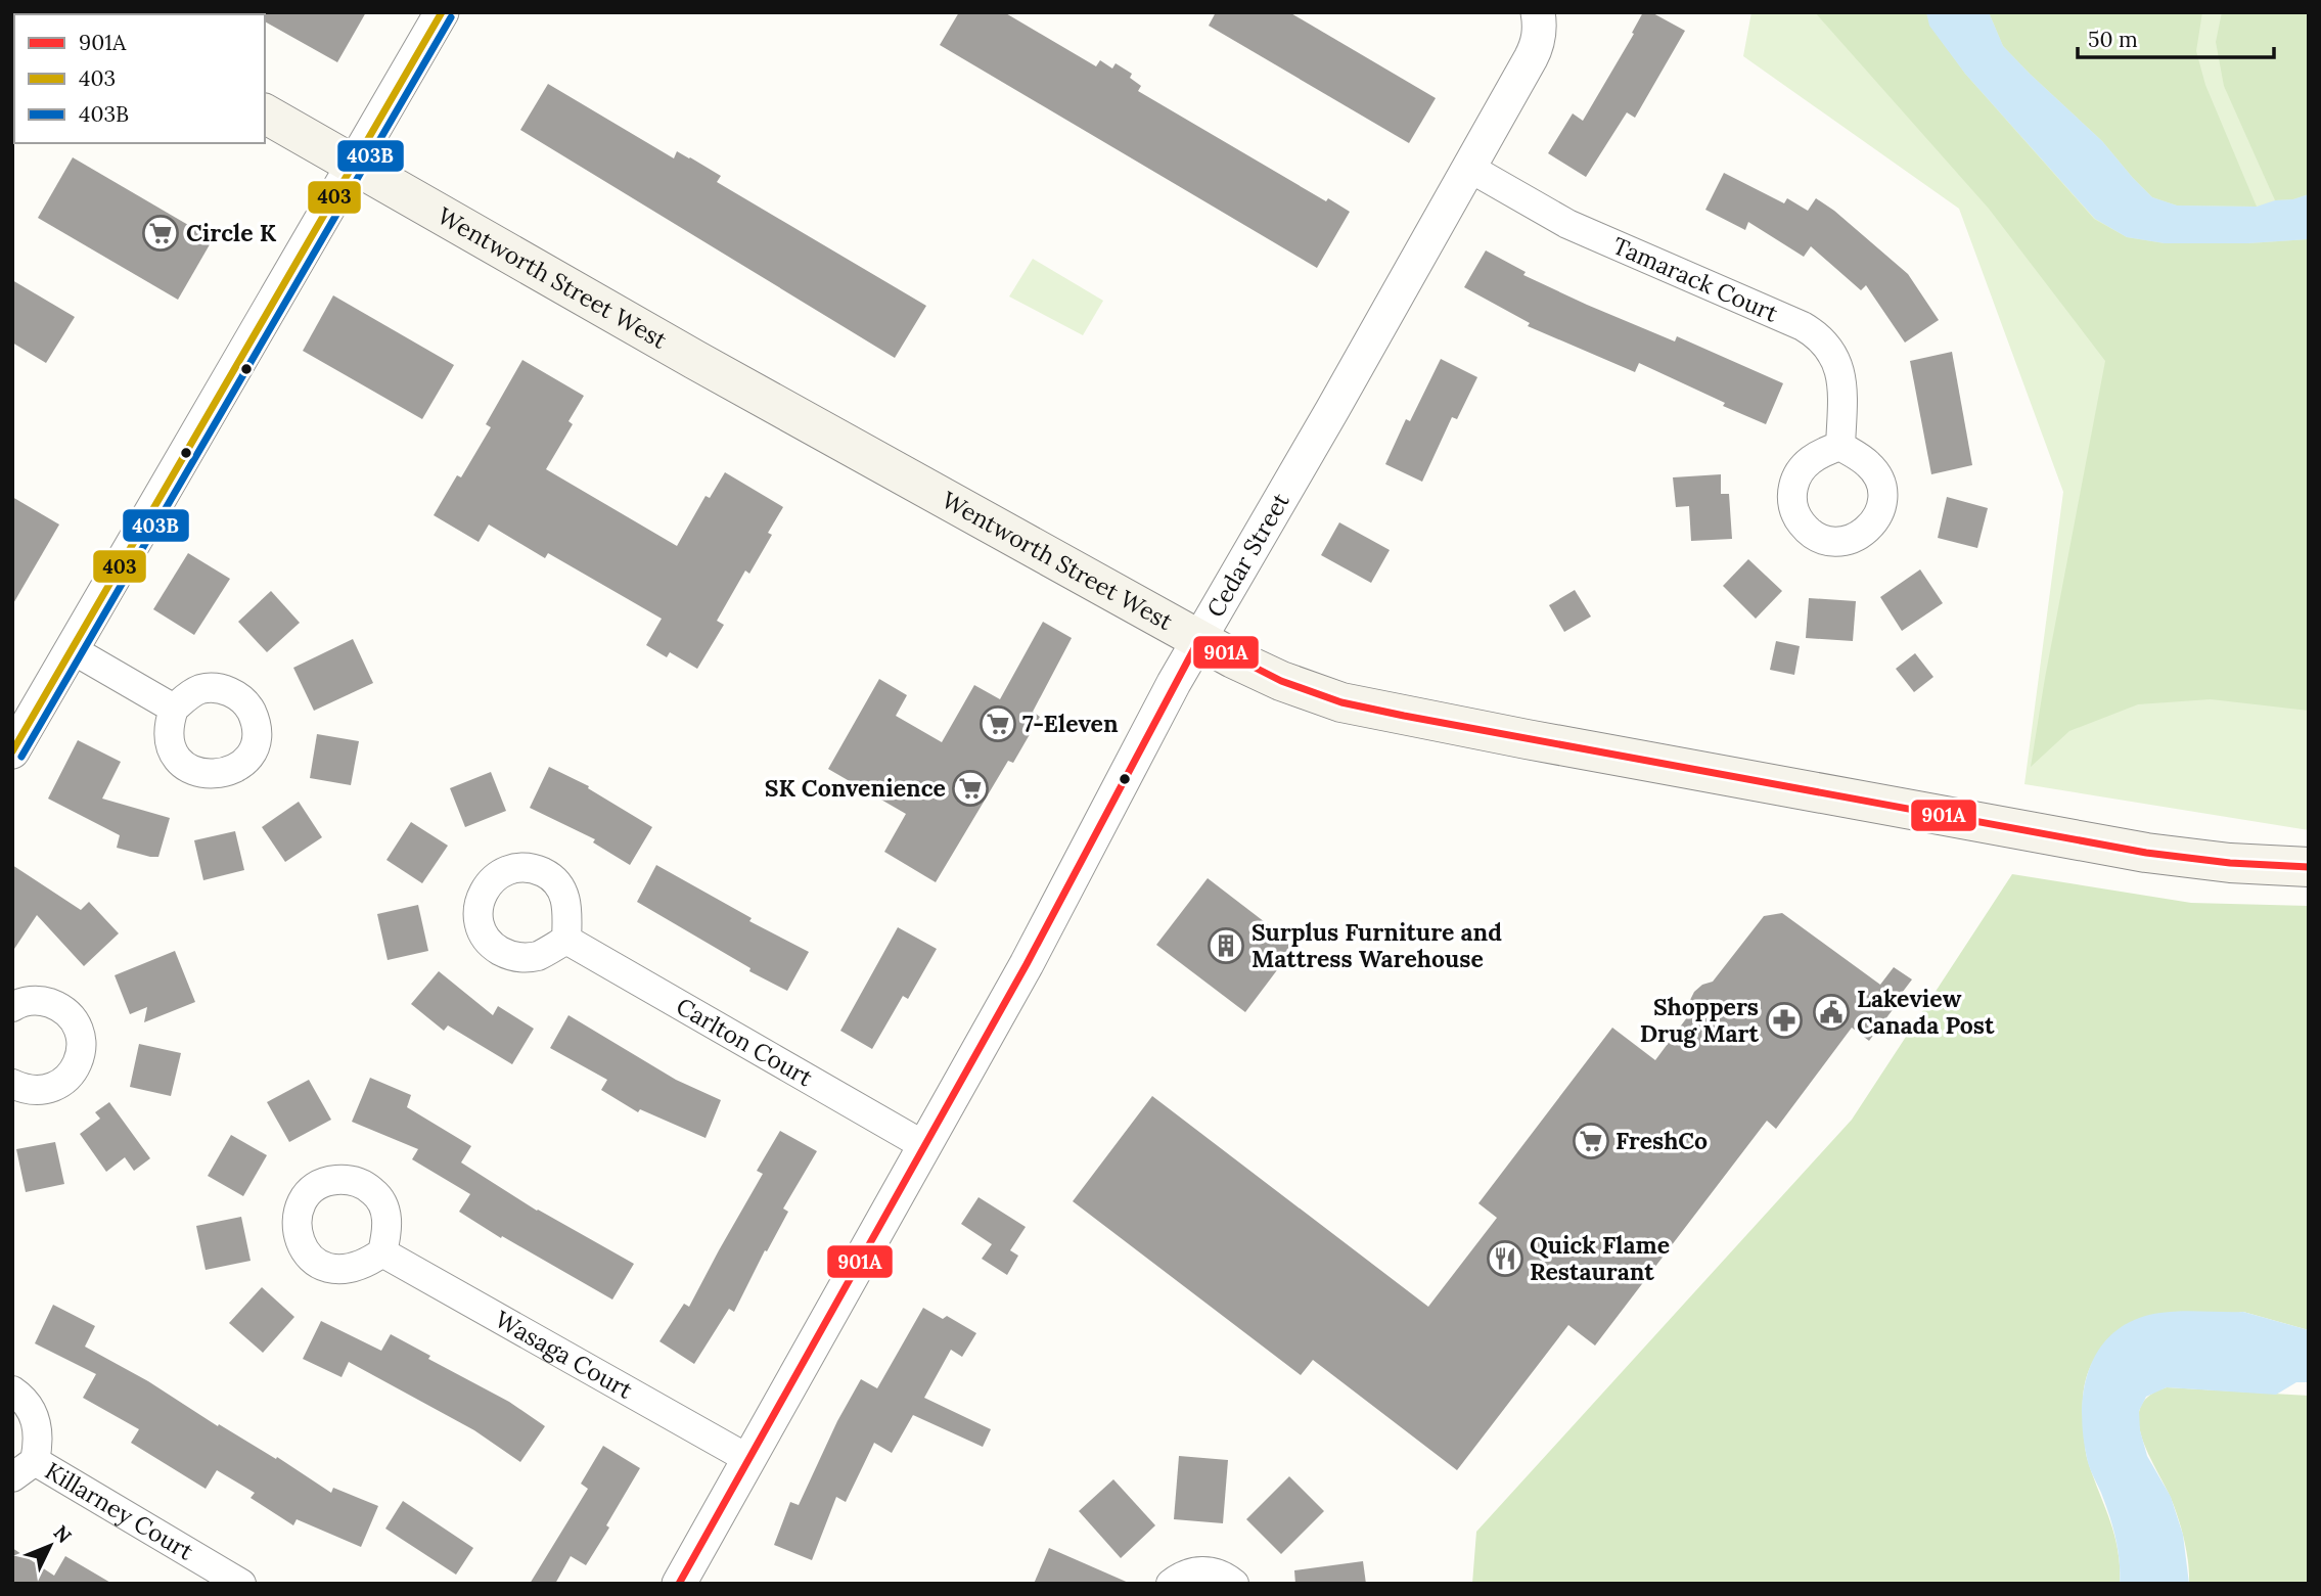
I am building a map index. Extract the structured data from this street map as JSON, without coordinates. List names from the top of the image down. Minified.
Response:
{"streets":{"main road":["Wentworth Street West"],"street":["Tamarack Court","Cedar Street","Carlton Court","Wasaga Court","Killarney Court"]},"crossings":[["Wentworth Street West","Cedar Street"],["Tamarack Court","Cedar Street"],["Cedar Street","Carlton Court"],["Cedar Street","Wasaga Court"]],"places":{"supermarket":["Circle K","7-Eleven","SK Convenience","FreshCo"],"building":["Surplus Furniture and Mattress Warehouse"],"public building":["Lakeview Canada Post"],"pharmacy":["Shoppers Drug Mart"],"restaurant":["Quick Flame Restaurant"]},"lines":["transit line 403","transit line 403B","transit line 901A"],"legend":["901A","403","403B"],"scale_bar":"50 m","north":"top right"}
